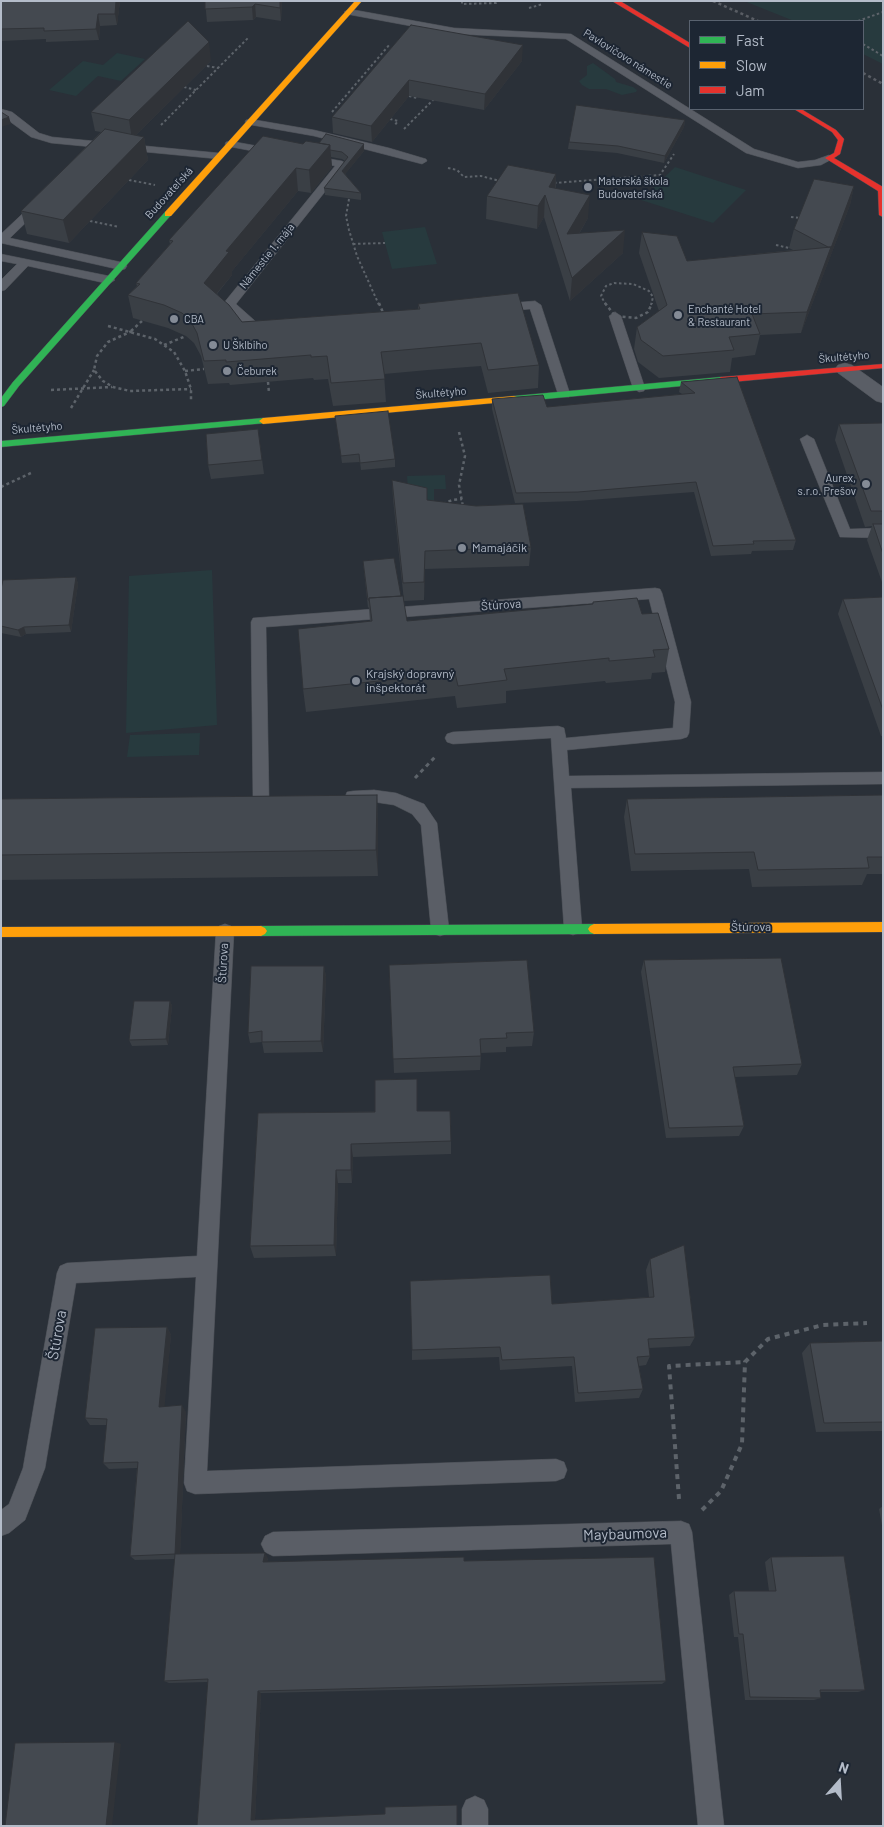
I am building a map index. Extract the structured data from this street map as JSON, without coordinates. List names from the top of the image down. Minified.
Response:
{"streets":{"street":["Budovateľská","Škultétyho","Štúrova"],"lane":["Pavlovičovo námestie","Námestie 1. mája","Maybaumova"]},"crossings":[["Pavlovičovo námestie","Budovateľská"],["Budovateľská","Námestie 1. mája"]],"places":["Materská škola Budovateľská","Enchanté Hotel & Restaurant","CBA","U Šklbiho","Čeburek","Aurex, s.r.o. Prešov","Mamajáčik","Krajský dopravný inšpektorát"],"legend":["Fast","Slow","Jam"],"north":"top"}
